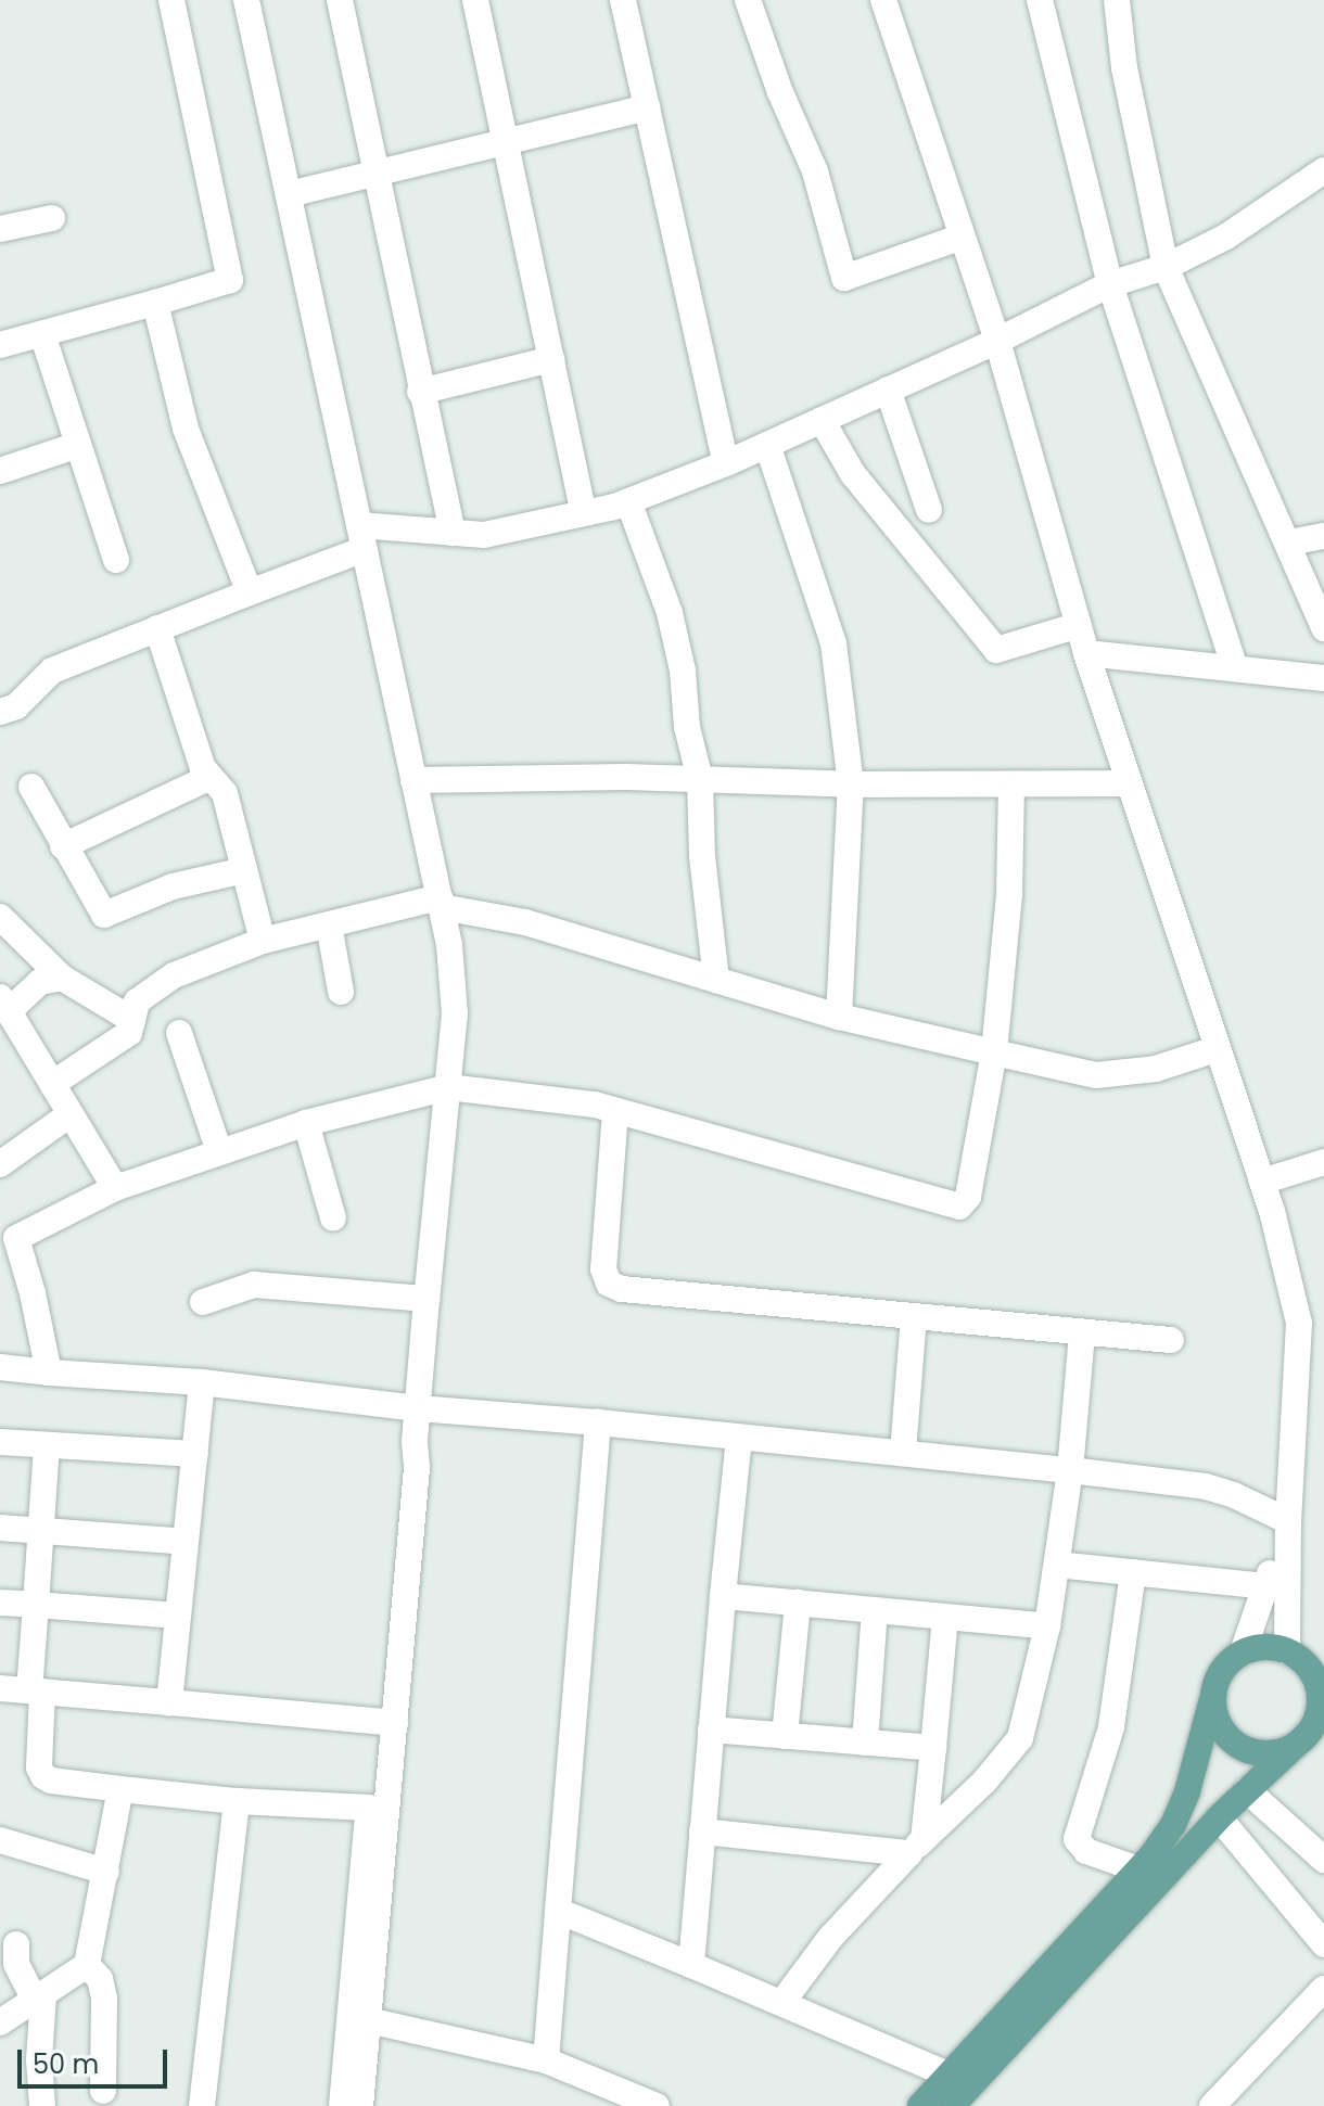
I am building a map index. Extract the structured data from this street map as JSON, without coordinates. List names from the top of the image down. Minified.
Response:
{"scale_bar":"50 m"}
